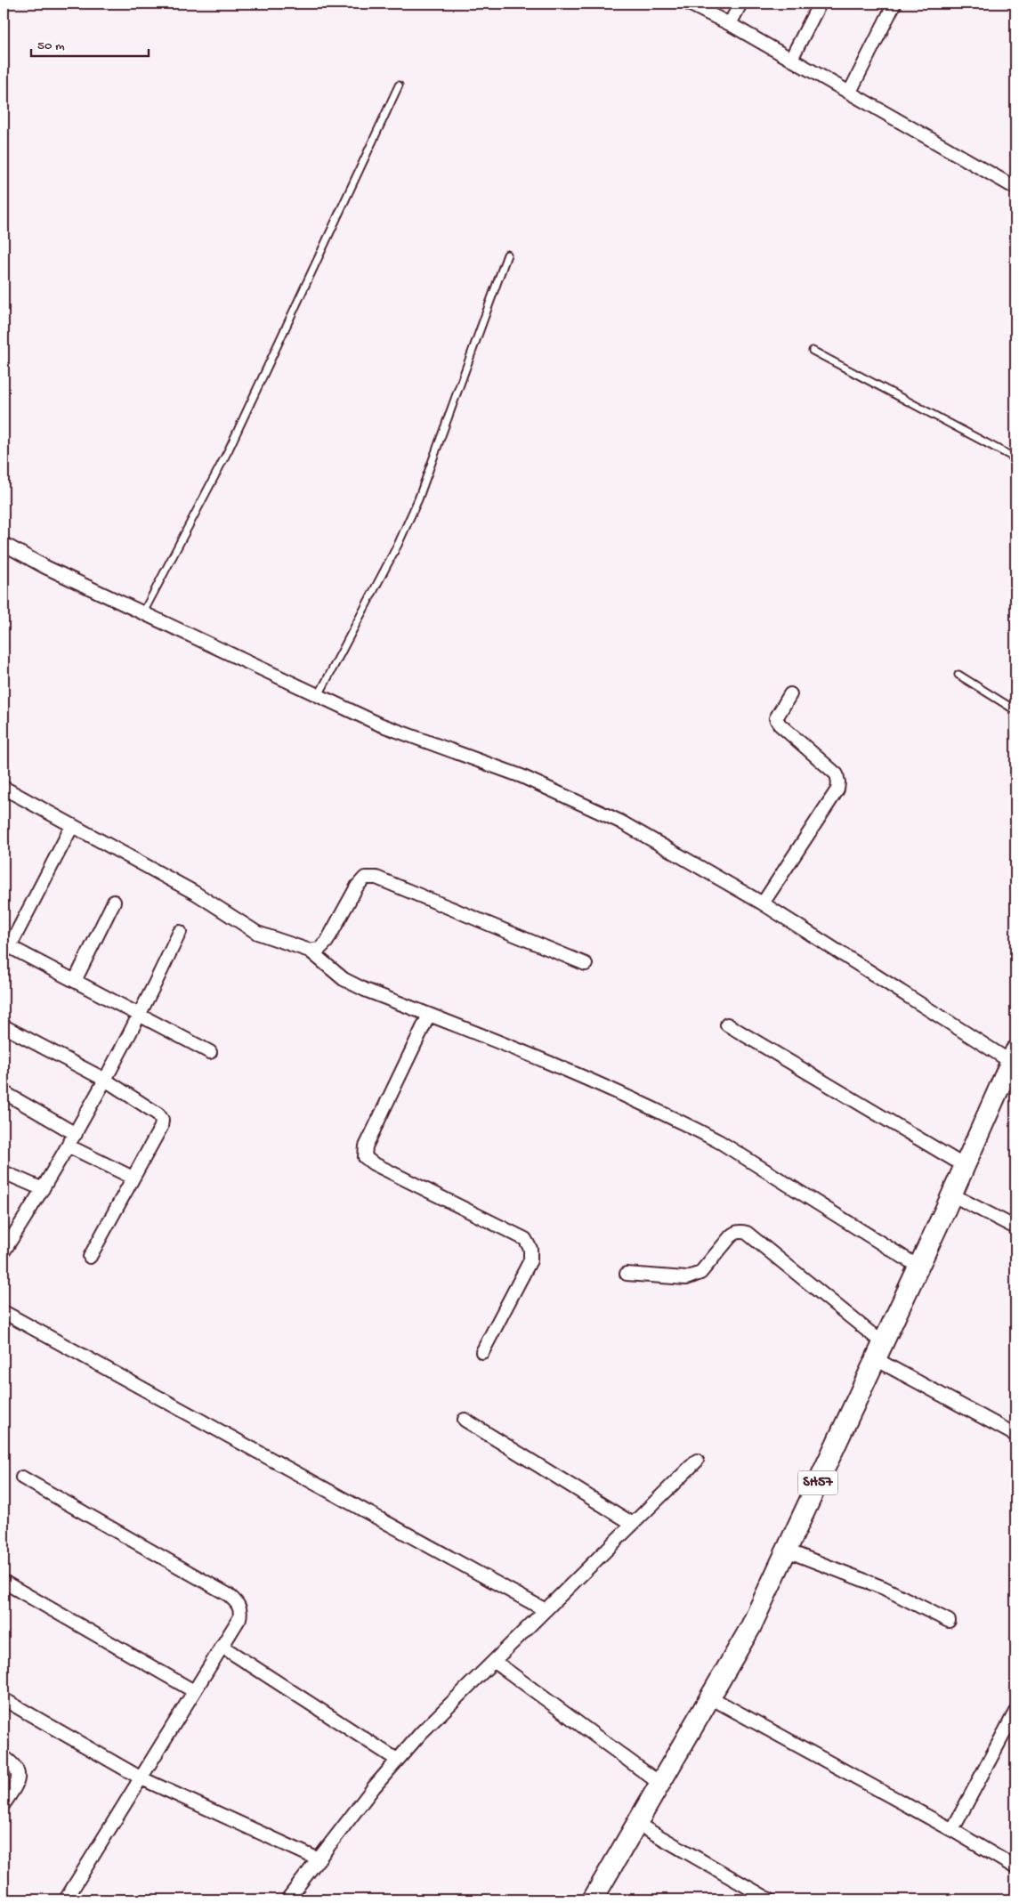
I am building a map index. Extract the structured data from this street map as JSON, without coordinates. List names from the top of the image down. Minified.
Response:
{"streets":{"main road":["SH57"]},"scale_bar":"50 m"}
